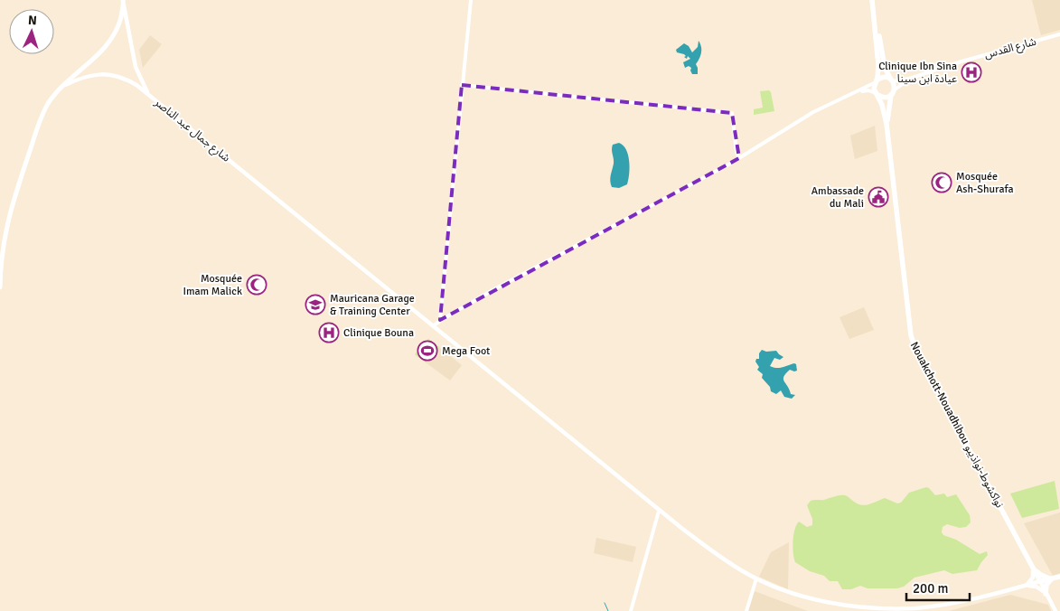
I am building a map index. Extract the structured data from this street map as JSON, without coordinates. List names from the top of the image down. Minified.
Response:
{"streets":{"highway":["Nouakchott-Nouadhibou نواكشوط-نواذيبو"],"main road":["شارع جمال عبد الناصر"],"street":["شارع القدس"]},"crossings":[["شارع جمال عبد الناصر","Nouakchott-Nouadhibou نواكشوط-نواذيبو"]],"places":{"hospital":["Clinique Ibn Sina عيادة ابن سينا","Clinique Bouna"],"mosque":["Mosquée Ash-Shurafa","Mosquée Imam Malick"],"public building":["Ambassade du Mali"],"school or university":["Mauricana Garage & Training Center"],"sports":["Mega Foot"]},"scale_bar":"200 m","north":"top"}
